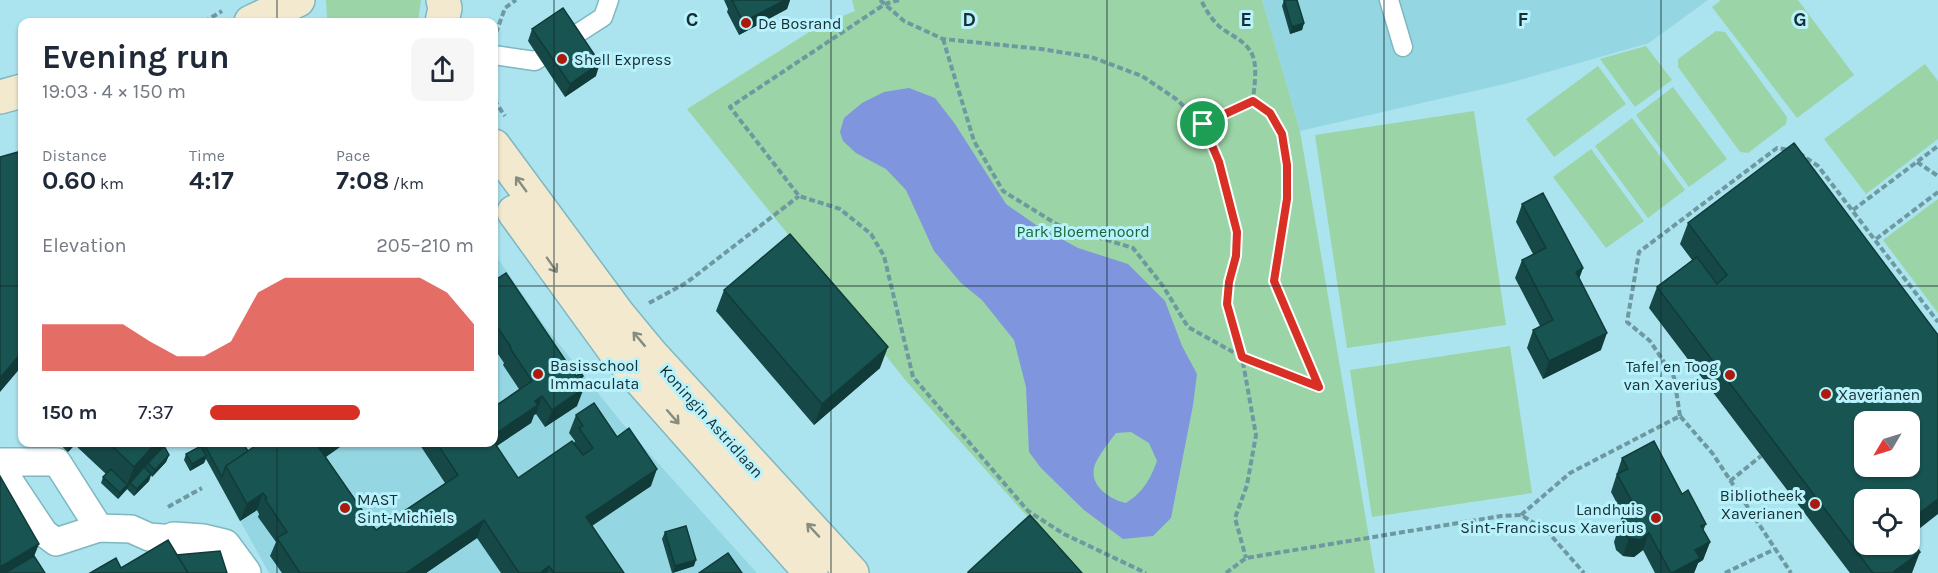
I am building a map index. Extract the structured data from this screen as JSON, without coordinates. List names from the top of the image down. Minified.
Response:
{"streets":{"main road":["Koningin Astridlaan"]},"parks":["Park Bloemenoord"],"places":["De Bosrand","Shell Express","Basisschool Immaculata","Tafel en Toog van Xaverius","Xaverianen","Bibliotheek Xaverianen","MAST Sint-Michiels","Landhuis Sint-Franciscus Xaverius"],"north":"bottom left","page":{"heading":["Evening run","19:03 · 4 × 150 m"],"stats":[["Distance","0.60 km"],["Time","4:17"],["Pace","7:08 /km"]],"chart":["Elevation","205–210 m"],"list":[{"name":"150 m","note":"7:37"}]},"grid":{"columns":["C","D","E","F","G"]}}
